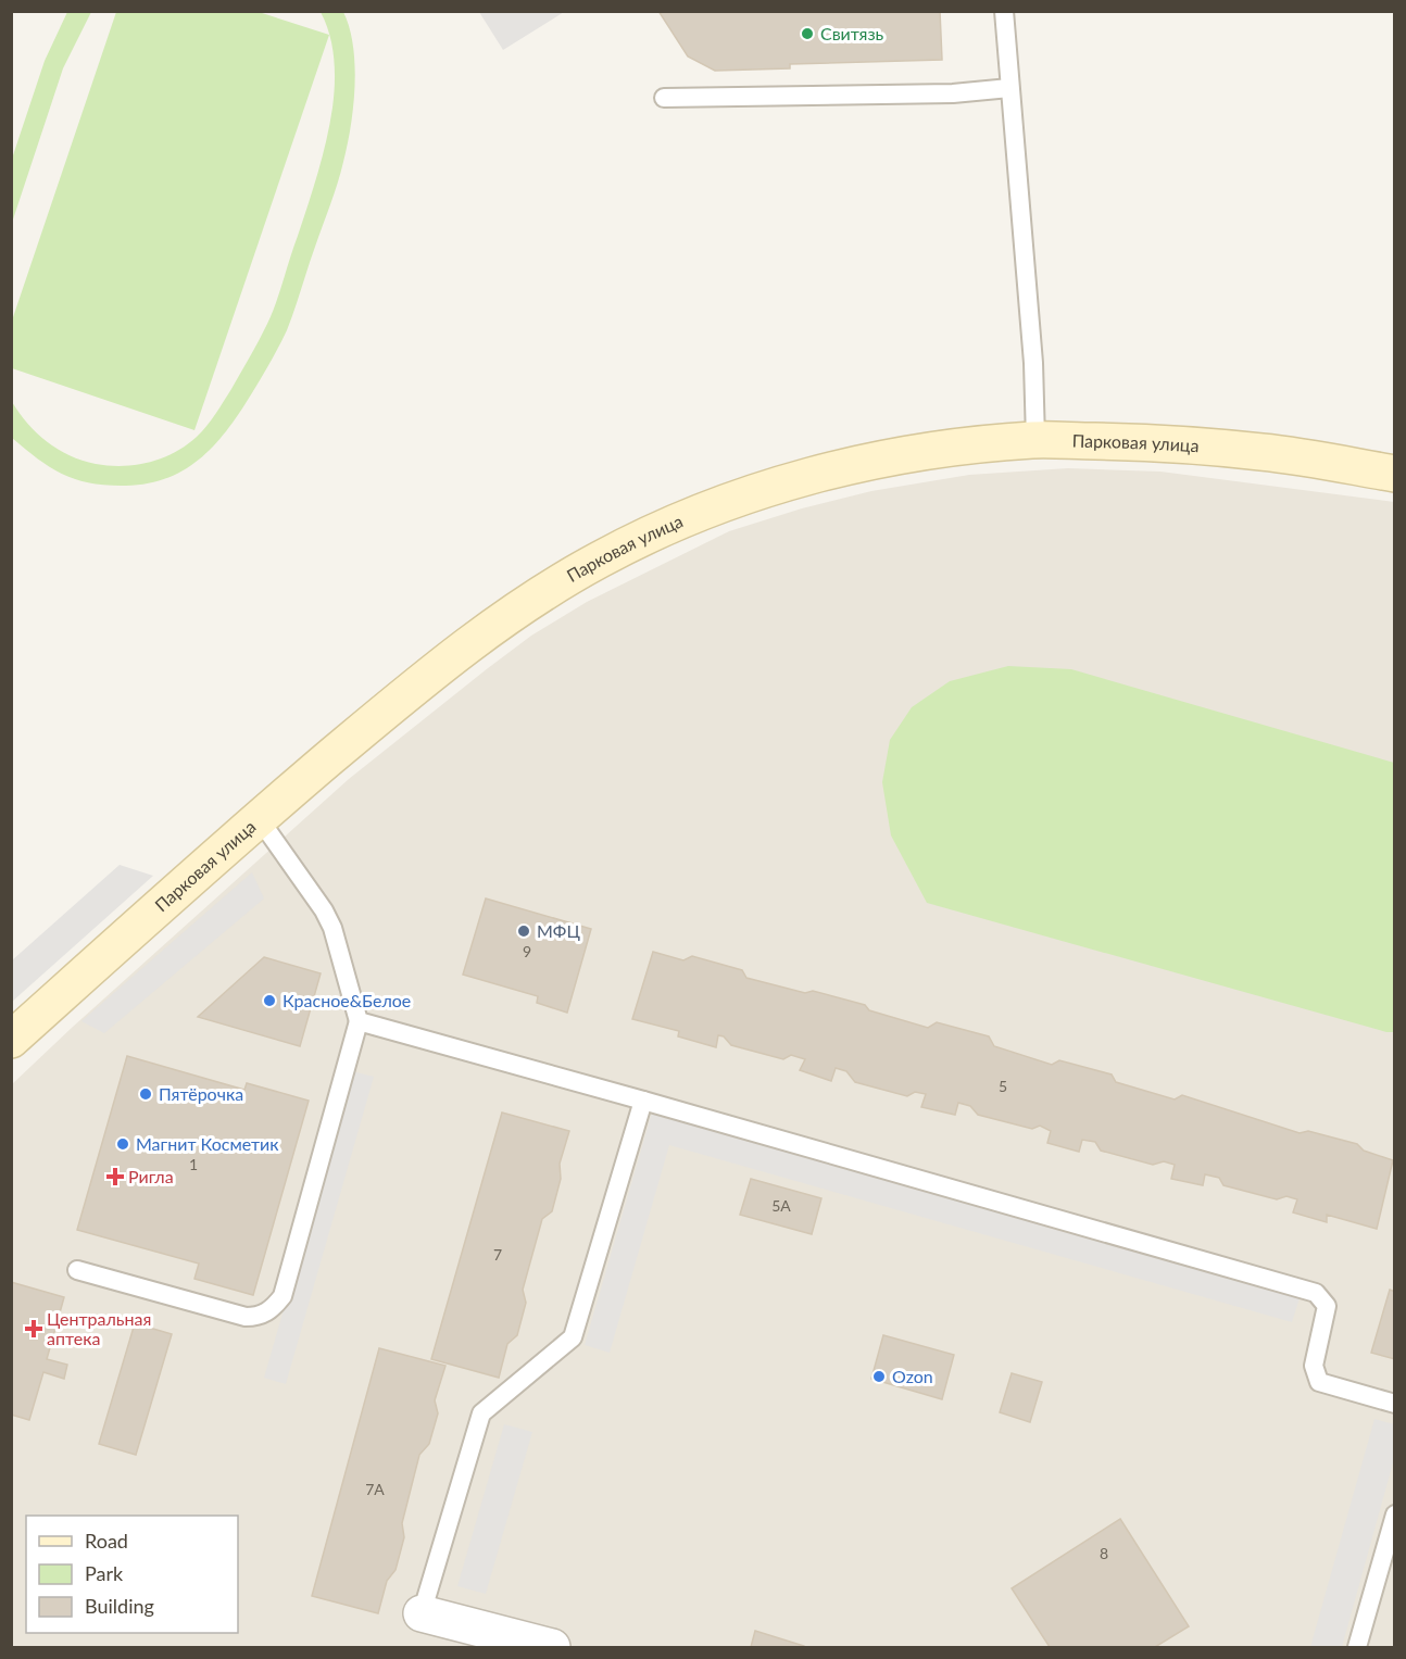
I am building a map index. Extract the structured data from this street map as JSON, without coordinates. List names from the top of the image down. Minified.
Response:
{"streets":{"street":["Парковая улица"]},"places":{"other":["Свитязь","МФЦ","Красное&Белое","Пятёрочка","Магнит Косметик","Ozon"],"health":["Ригла","Центральная аптека"]},"house_numbers":["9","5","1","5А","7","7А","8"],"legend":["Road","Park","Building"]}
